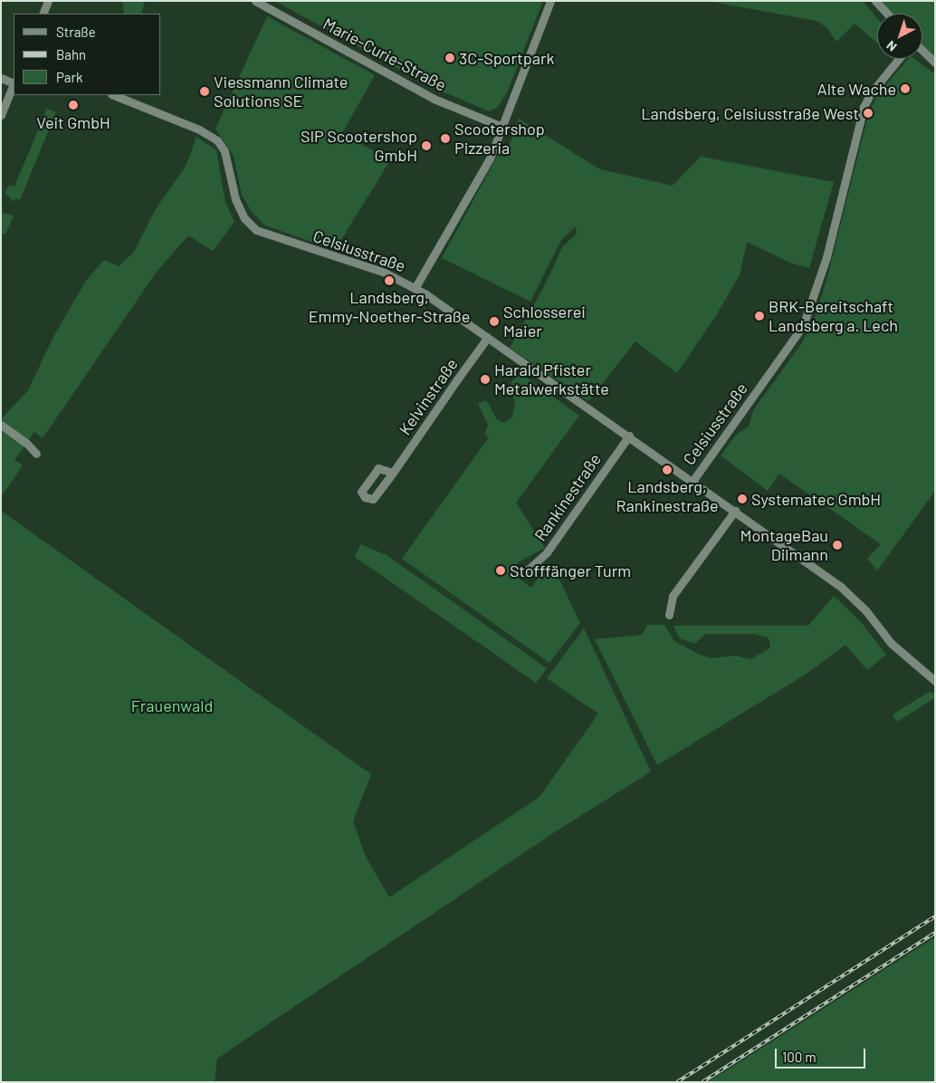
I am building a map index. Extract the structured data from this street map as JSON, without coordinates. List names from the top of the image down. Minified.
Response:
{"streets":{"street":["Marie-Curie-Straße","Celsiusstraße","Kelvinstraße","Rankinestraße"]},"crossings":[["Celsiusstraße","Kelvinstraße"],["Celsiusstraße","Rankinestraße"]],"parks":["Frauenwald"],"places":["3C-Sportpark","Alte Wache","Viessmann Climate Solutions SE","Veit GmbH","Landsberg, Celsiusstraße West","Scootershop Pizzeria","SIP Scootershop GmbH","Landsberg, Emmy-Noether-Straße","BRK-Bereitschaft Landsberg a. Lech","Schlosserei Maier","Harald Pfister Metalwerkstätte","Landsberg, Rankinestraße","Systematec GmbH","MontageBau Dilmann","Stofffänger Turm"],"legend":["Straße","Bahn","Park"],"scale_bar":"100 m","north":"bottom left"}
